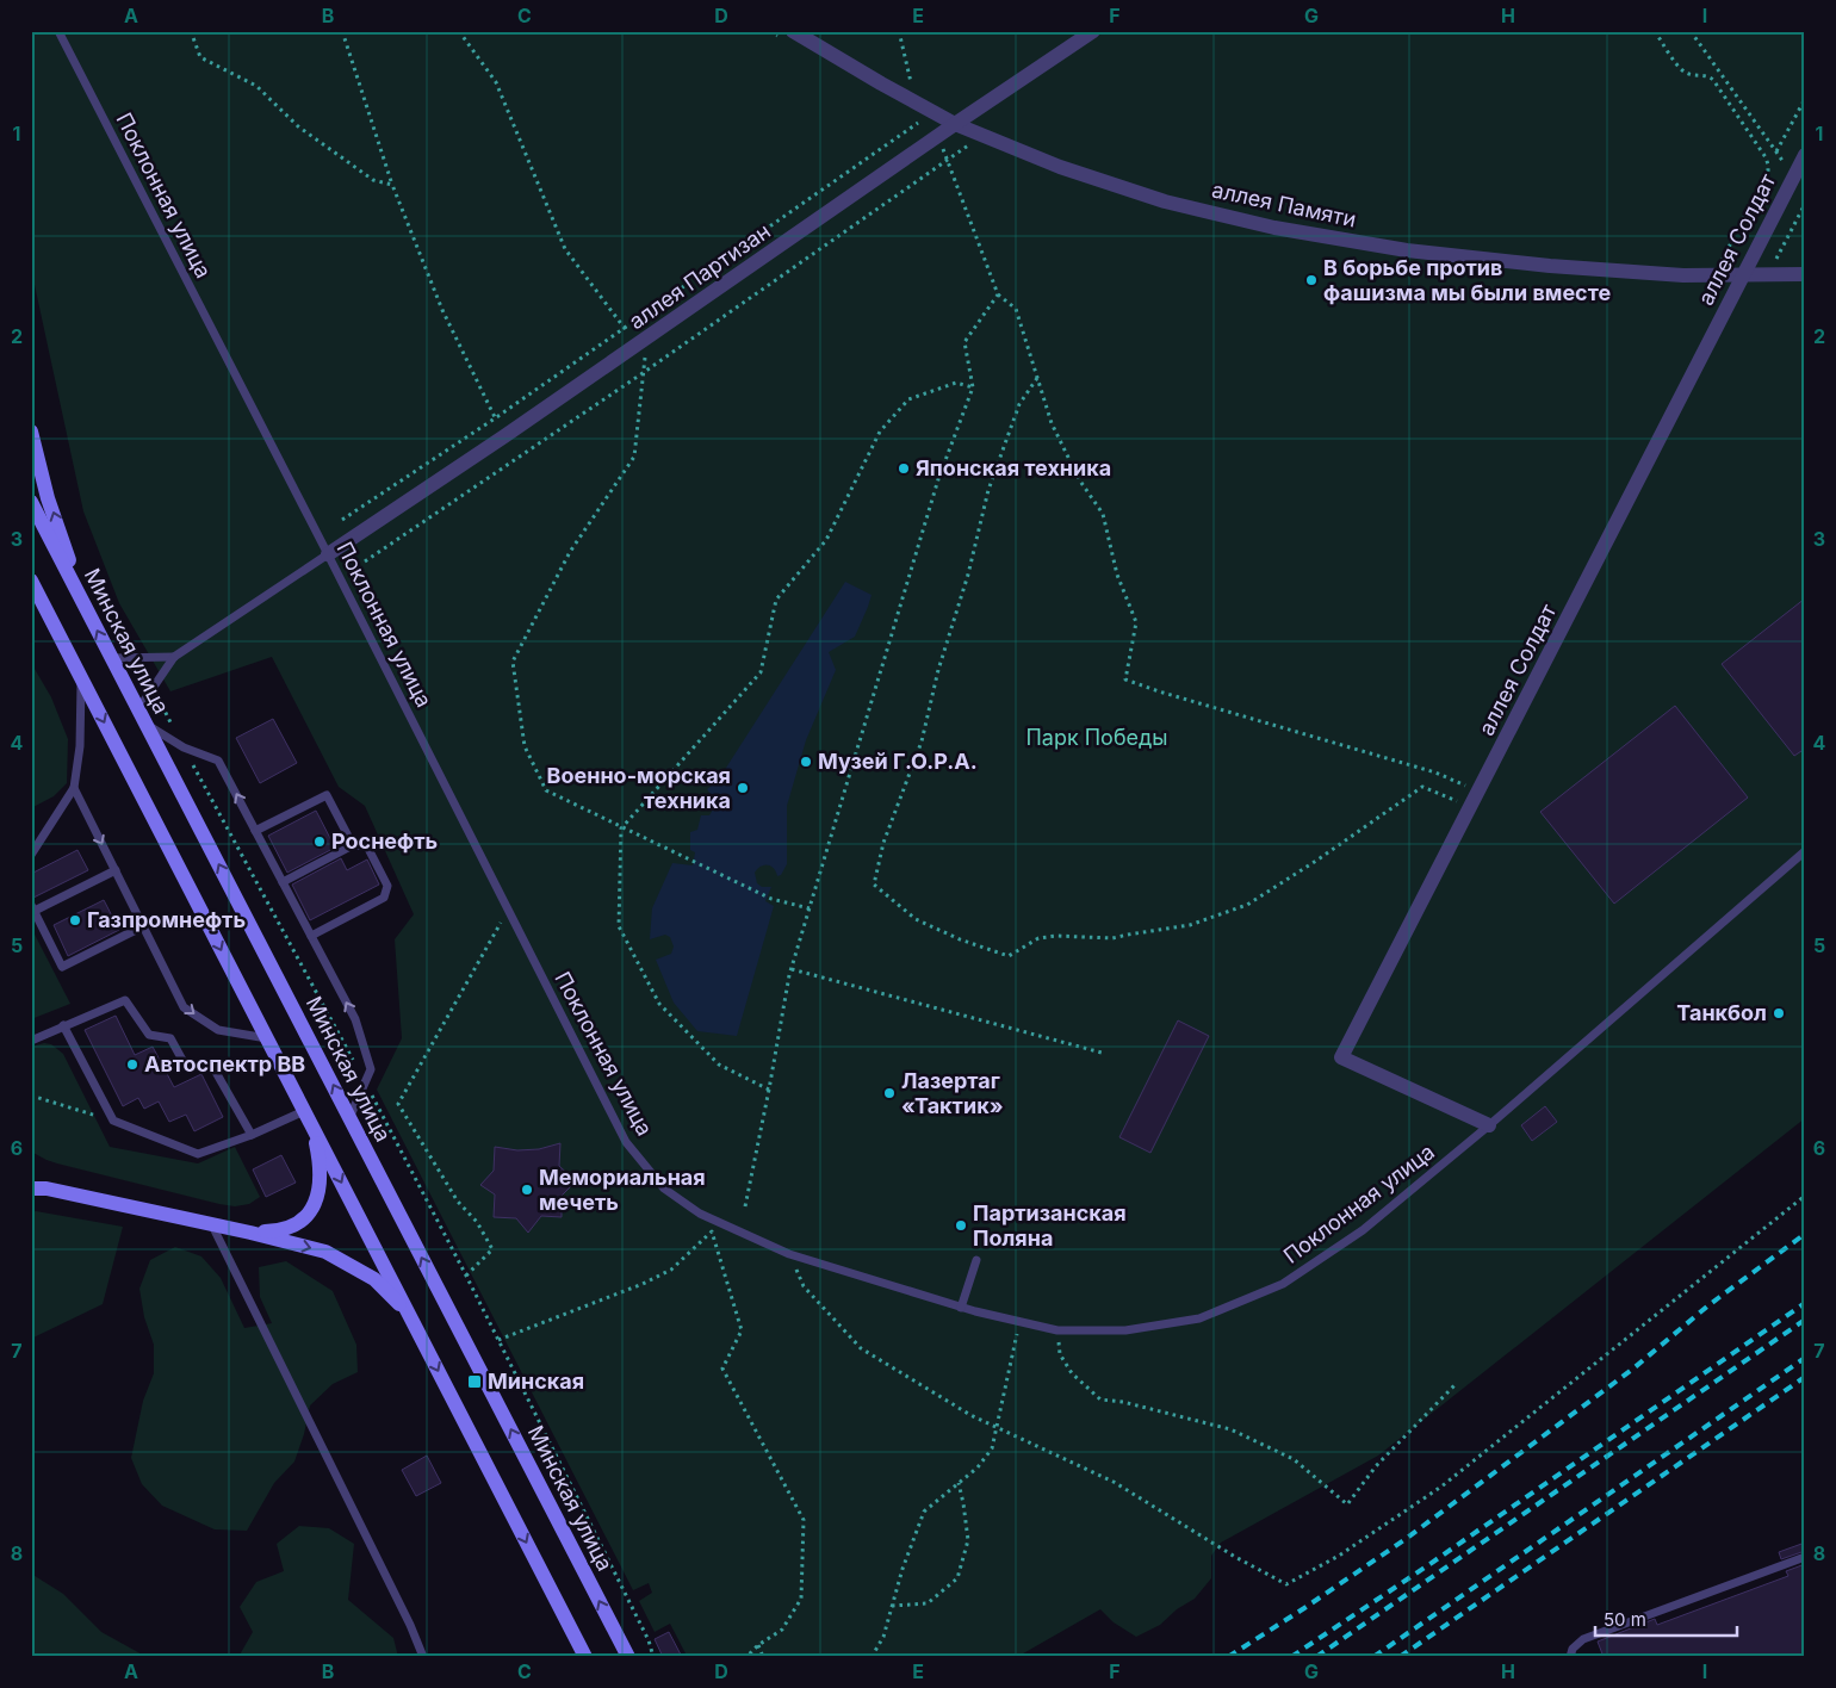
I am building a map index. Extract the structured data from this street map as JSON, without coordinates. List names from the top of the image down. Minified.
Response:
{"streets":{"main road":["Минская улица"],"street":["аллея Памяти","аллея Солдат","аллея Партизан"],"lane":["Поклонная улица"]},"crossings":[["Поклонная улица","аллея Солдат"],["Поклонная улица","аллея Партизан"],["аллея Памяти","аллея Солдат"],["аллея Памяти","аллея Партизан"]],"parks":["Парк Победы"],"places":{"other":["В борьбе против фашизма мы были вместе","Японская техника","Музей Г.О.Р.А.","Военно-морская техника","Роснефть","Газпромнефть","Танкбол","Автоспектр ВВ","Лазертаг «Тактик»","Мемориальная мечеть","Партизанская Поляна"],"transit":["Минская"]},"scale_bar":"50 m","grid":{"columns":["A","B","C","D","E","F","G","H","I"],"rows":["1","2","3","4","5","6","7","8"]}}
